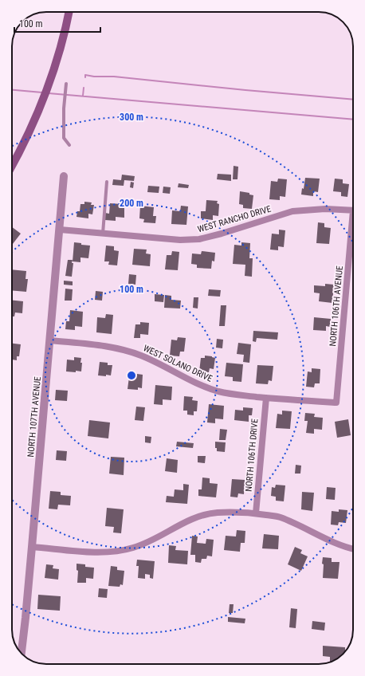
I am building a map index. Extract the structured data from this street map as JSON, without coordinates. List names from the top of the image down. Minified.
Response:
{"streets":{"street":["WEST RANCHO DRIVE","NORTH 106TH AVENUE","WEST SOLANO DRIVE","NORTH 107TH AVENUE","NORTH 106TH DRIVE"]},"crossings":[["WEST RANCHO DRIVE","NORTH 107TH AVENUE"],["NORTH 106TH AVENUE","WEST SOLANO DRIVE"],["WEST SOLANO DRIVE","NORTH 107TH AVENUE"],["WEST SOLANO DRIVE","NORTH 106TH DRIVE"]],"scale_bar":"100 m","rings":["300 m","200 m","100 m"]}
